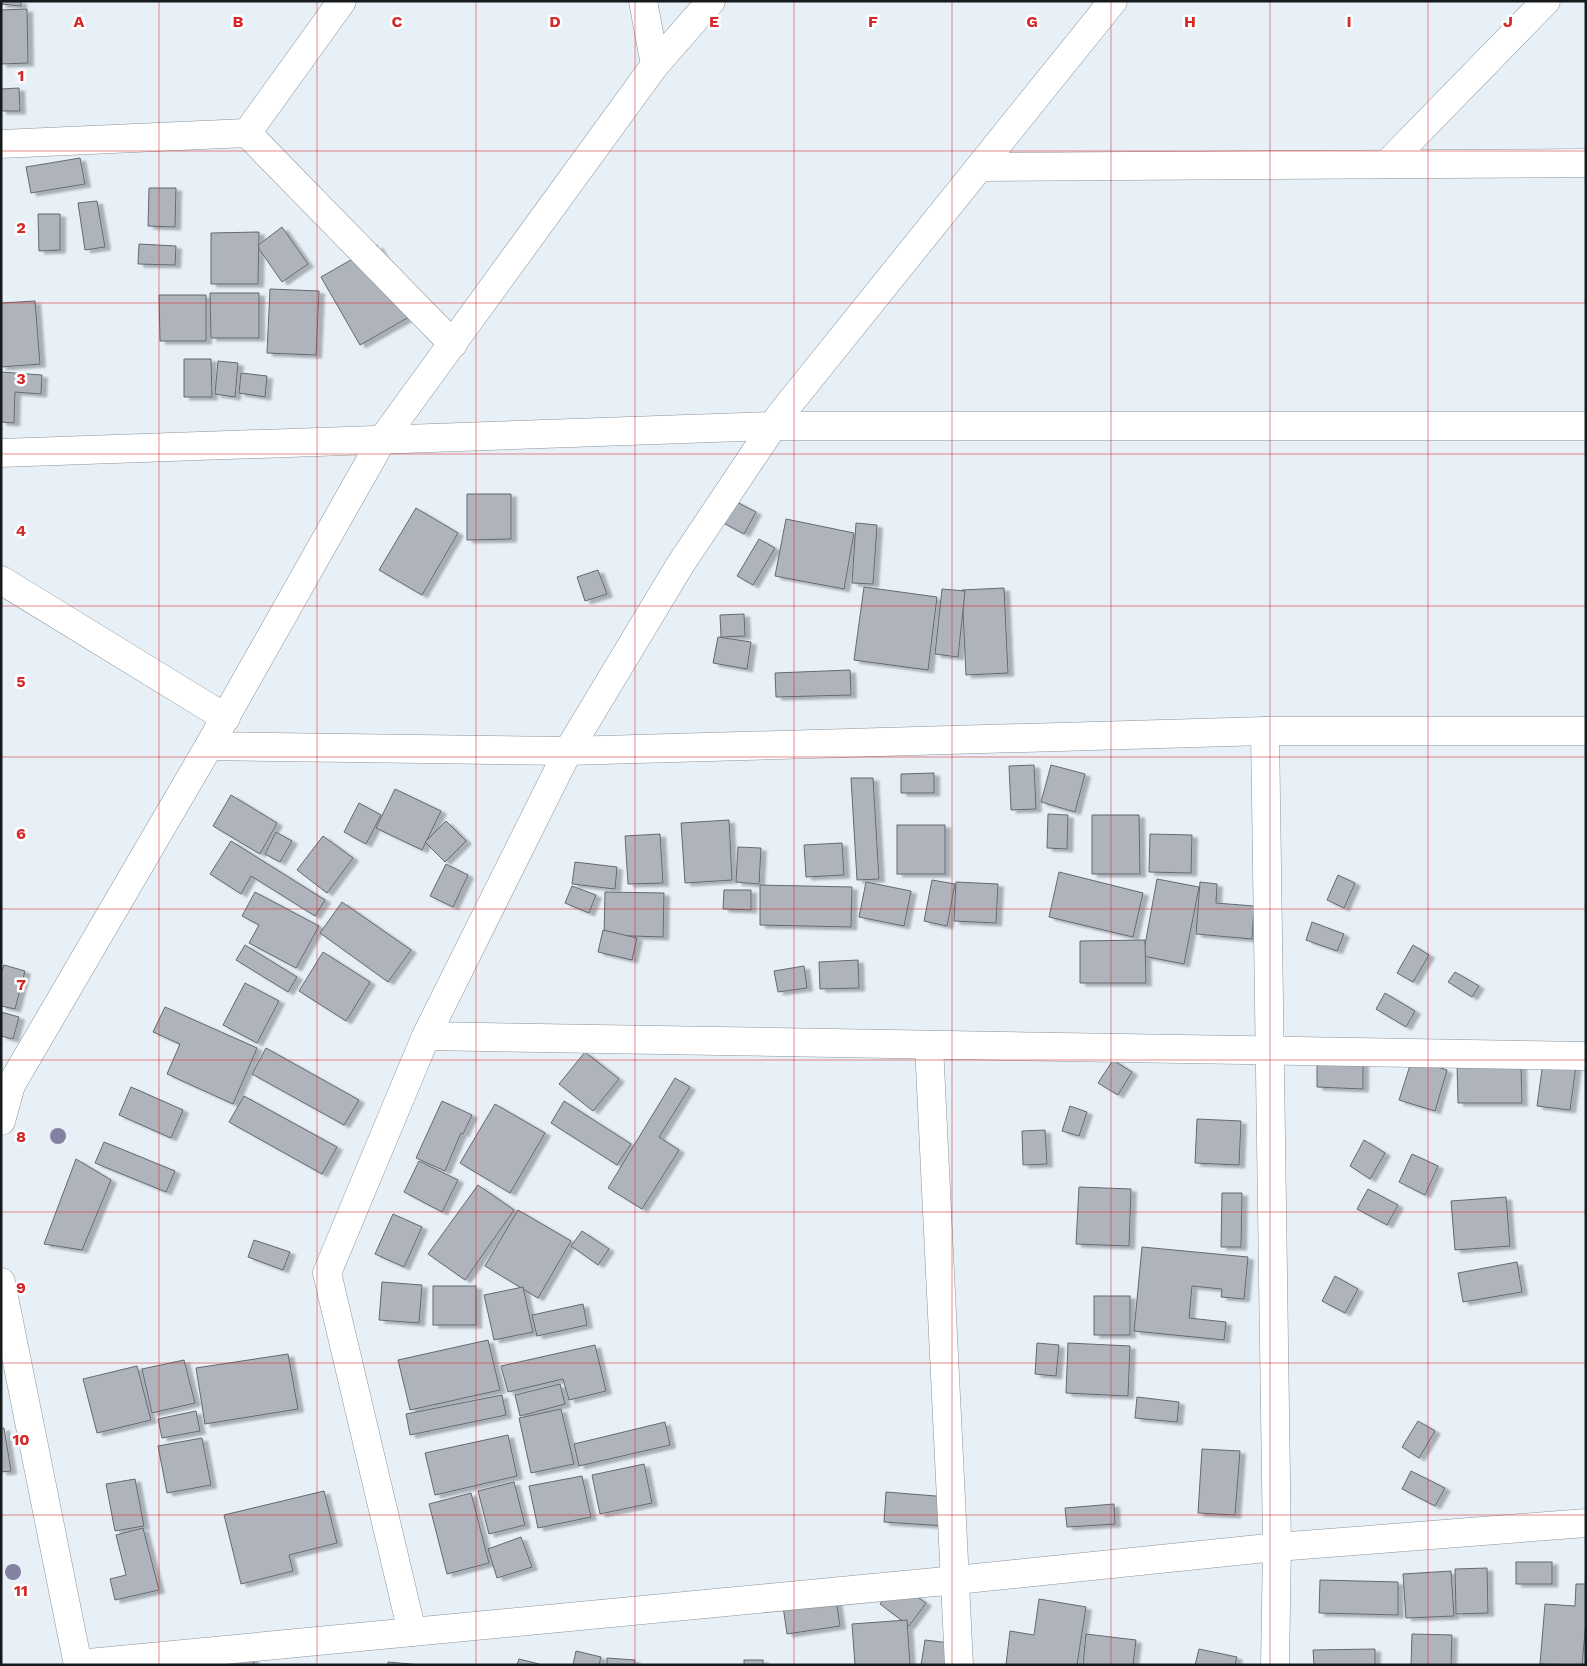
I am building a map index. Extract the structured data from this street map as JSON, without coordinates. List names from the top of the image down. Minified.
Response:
{"grid":{"columns":["A","B","C","D","E","F","G","H","I","J"],"rows":["1","2","3","4","5","6","7","8","9","10","11"]}}
